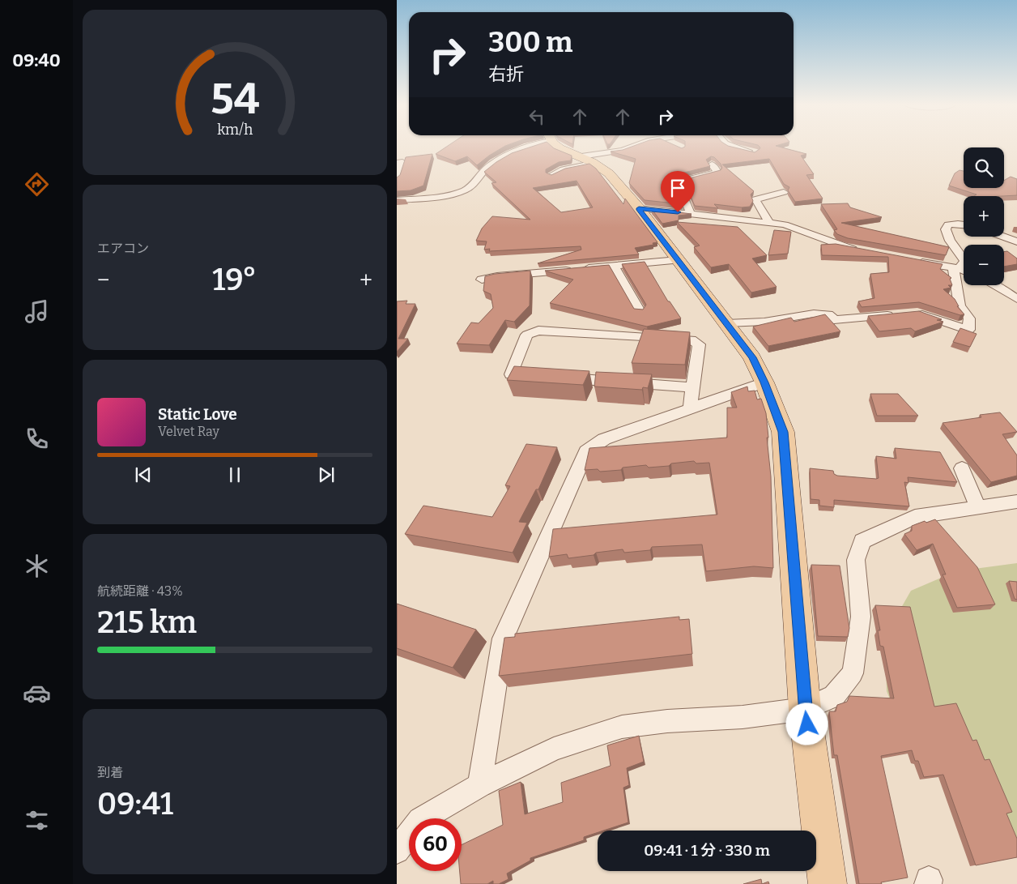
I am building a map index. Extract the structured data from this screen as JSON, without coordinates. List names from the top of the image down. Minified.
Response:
{"page":{"tabs":"09:40","turn":["300 m","右折"],"map_buttons":["+","−"],"tile":["エアコン",["航続距離 · 43%","215 km"],["到着","09:41"]],"heat":["−","19°","+"],"song":["Static Love","Velvet Ray"],"limit":"60","trip":"09:41 · 1 分 · 330 m","gauge":["54","km/h"]}}
